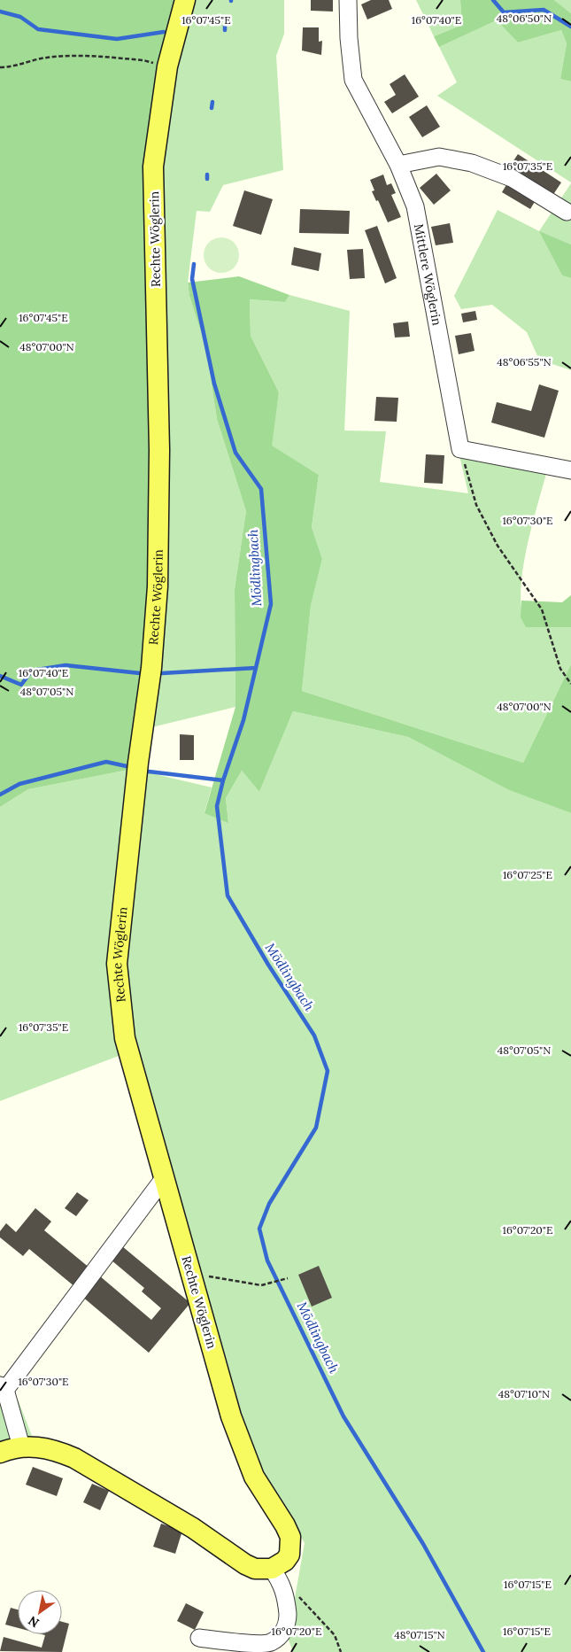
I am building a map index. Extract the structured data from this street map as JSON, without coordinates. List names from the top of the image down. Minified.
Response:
{"streets":{"main road":["Rechte Wöglerin"],"street":["Mittlere Wöglerin"]},"water":["Mödlingbach"],"north":"bottom left","coordinates":["48°06'50\"N","16°07'45\"E","16°07'40\"E","16°07'35\"E","48°07'00\"N","48°06'55\"N","16°07'30\"E","48°07'05\"N","16°07'25\"E","16°07'20\"E","48°07'10\"N","16°07'15\"E","48°07'15\"N"]}
